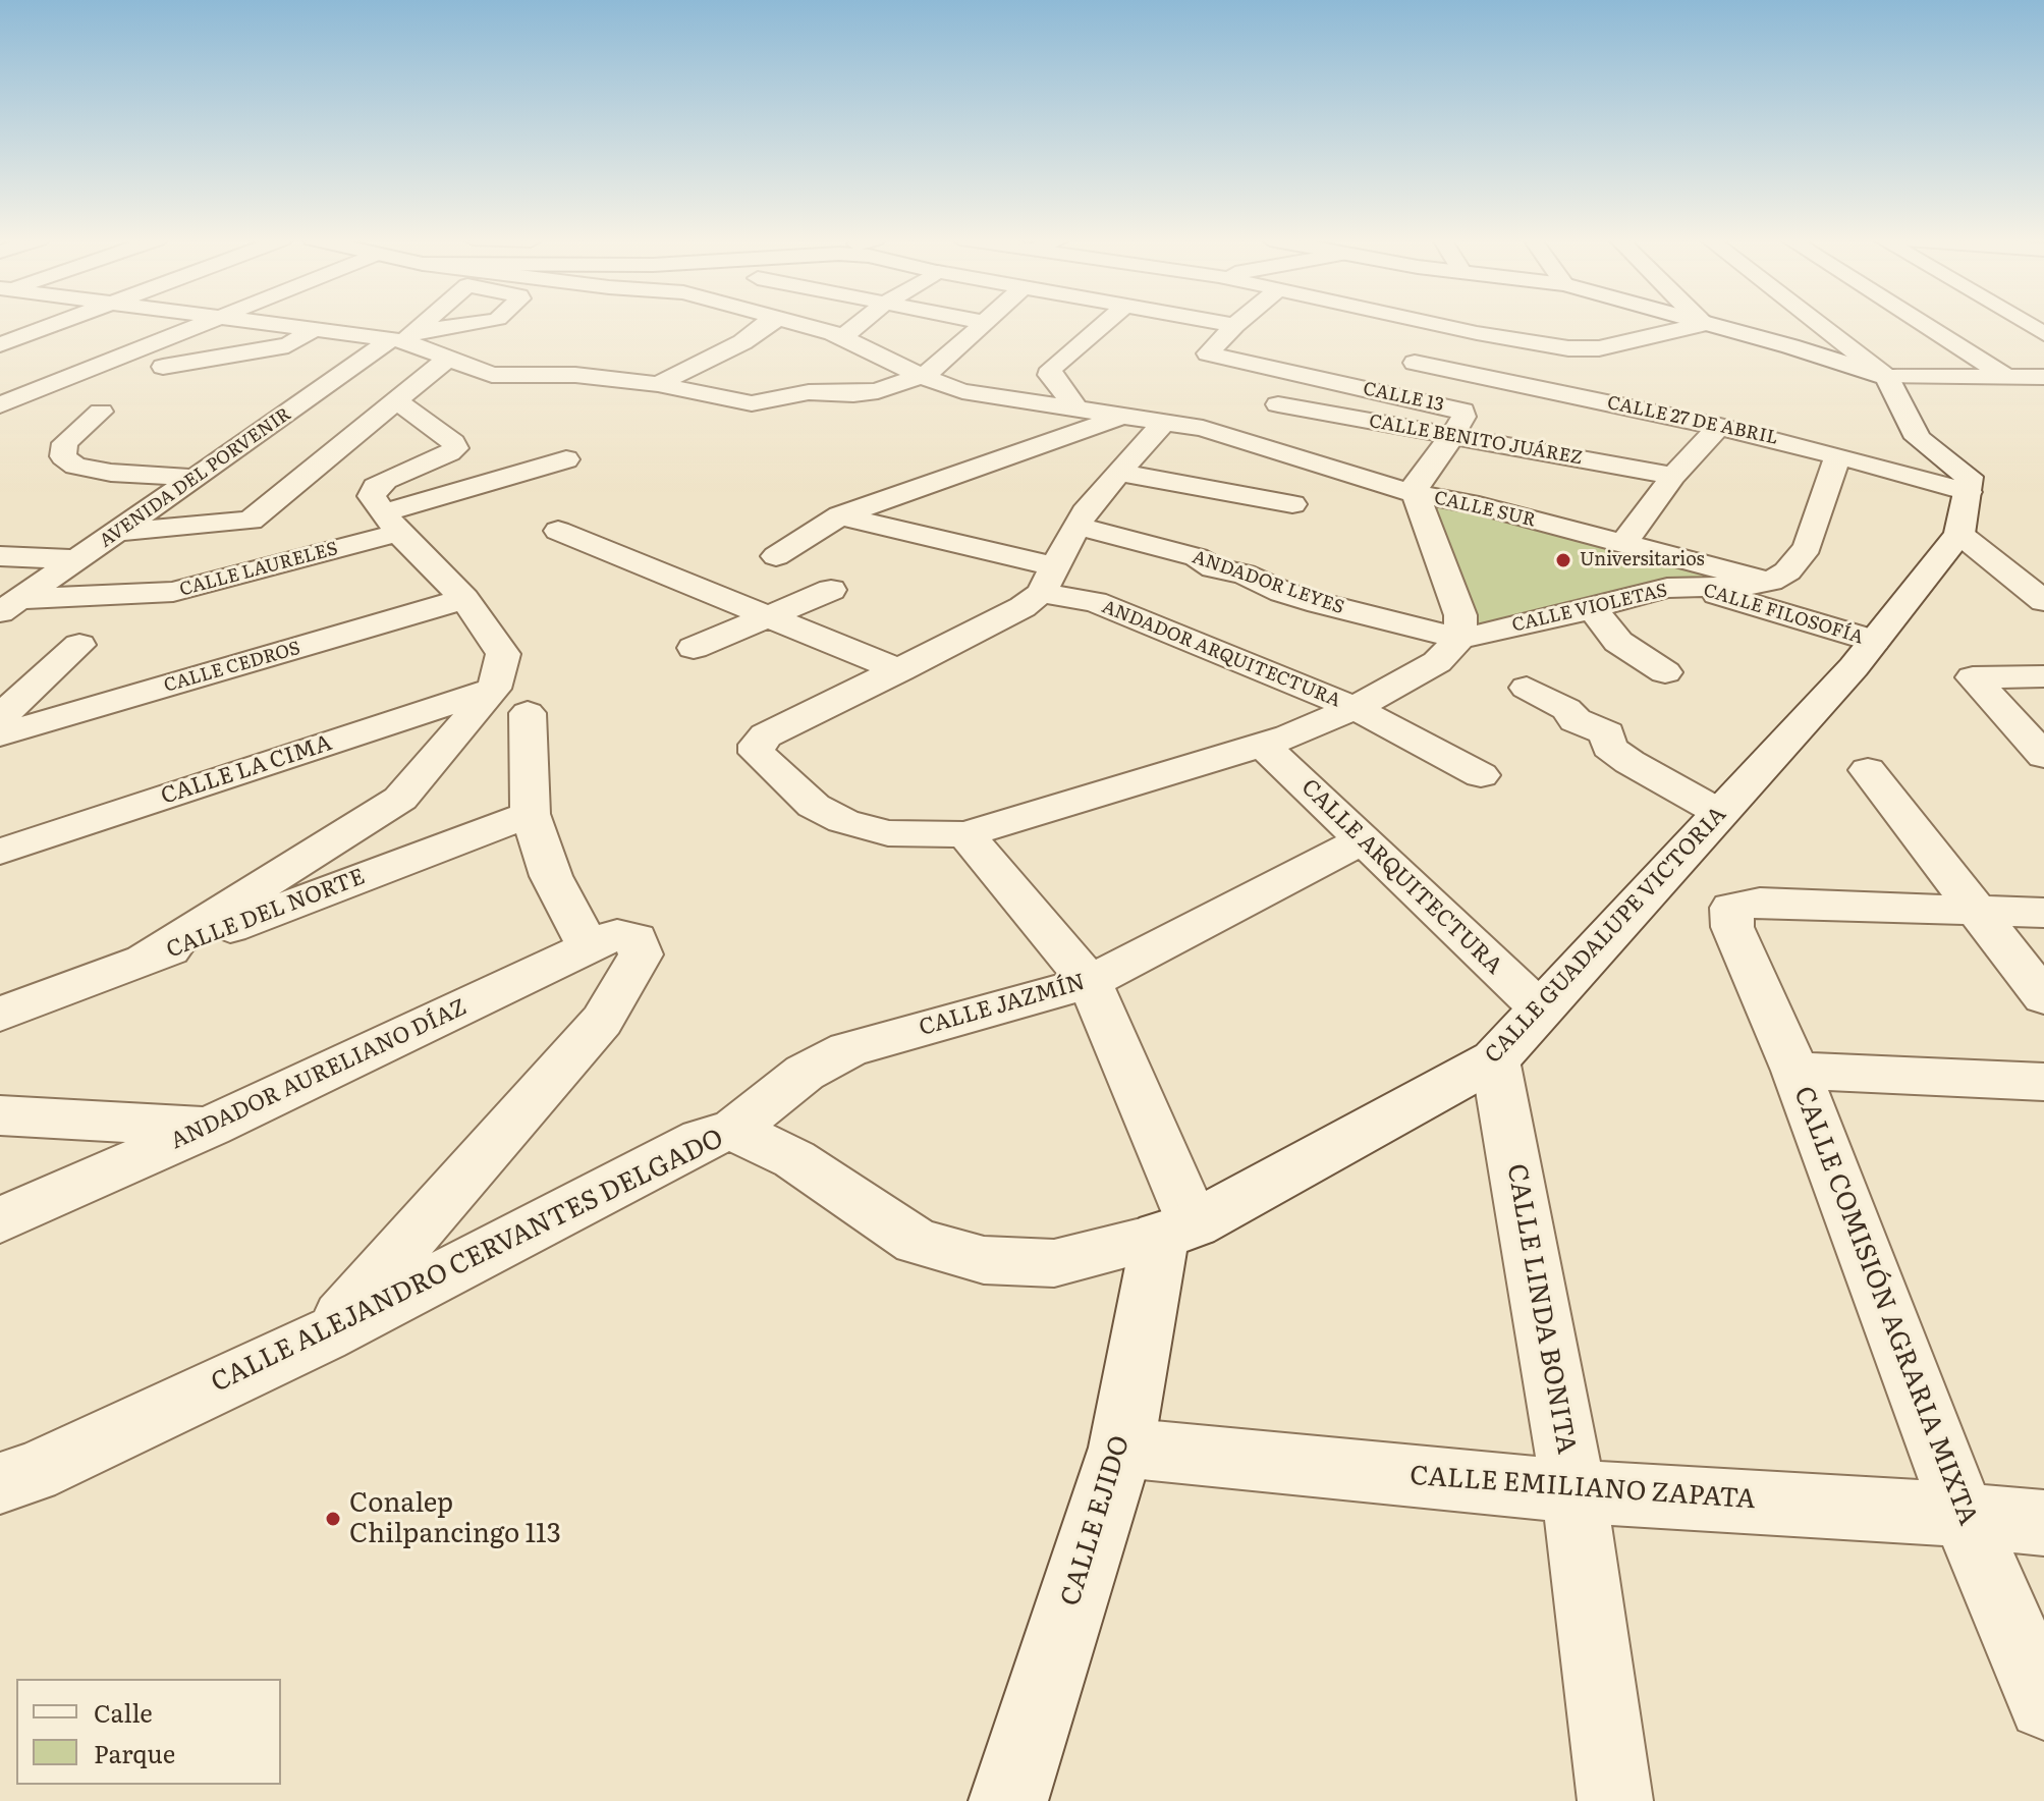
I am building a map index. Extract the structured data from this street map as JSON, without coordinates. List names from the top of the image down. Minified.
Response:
{"streets":{"street":["CALLE 13","CALLE 27 DE ABRIL","CALLE BENITO JUÁREZ","AVENIDA DEL PORVENIR","CALLE SUR","CALLE LAURELES","ANDADOR LEYES","CALLE VIOLETAS","CALLE FILOSOFÍA","ANDADOR ARQUITECTURA","CALLE CEDROS","CALLE LA CIMA","CALLE ARQUITECTURA","CALLE DEL NORTE","CALLE GUADALUPE VICTORIA","CALLE JAZMÍN","ANDADOR AURELIANO DÍAZ","CALLE ALEJANDRO CERVANTES DELGADO","CALLE COMISIÓN AGRARIA MIXTA","CALLE LINDA BONITA","CALLE EMILIANO ZAPATA","CALLE EJIDO"]},"crossings":[["CALLE 13","CALLE BENITO JUÁREZ"],["AVENIDA DEL PORVENIR","CALLE LAURELES"],["CALLE SUR","CALLE VIOLETAS"],["ANDADOR LEYES","CALLE VIOLETAS"],["CALLE VIOLETAS","CALLE FILOSOFÍA"],["CALLE FILOSOFÍA","CALLE GUADALUPE VICTORIA"],["CALLE ARQUITECTURA","CALLE GUADALUPE VICTORIA"],["CALLE ARQUITECTURA","CALLE JAZMÍN"],["CALLE GUADALUPE VICTORIA","CALLE ALEJANDRO CERVANTES DELGADO"],["CALLE GUADALUPE VICTORIA","CALLE LINDA BONITA"],["CALLE GUADALUPE VICTORIA","CALLE EJIDO"],["CALLE JAZMÍN","CALLE ALEJANDRO CERVANTES DELGADO"],["CALLE ALEJANDRO CERVANTES DELGADO","CALLE EJIDO"],["CALLE COMISIÓN AGRARIA MIXTA","CALLE EMILIANO ZAPATA"],["CALLE LINDA BONITA","CALLE EMILIANO ZAPATA"],["CALLE EMILIANO ZAPATA","CALLE EJIDO"]],"places":["Universitarios","Conalep Chilpancingo 113"],"legend":["Calle","Parque"]}
